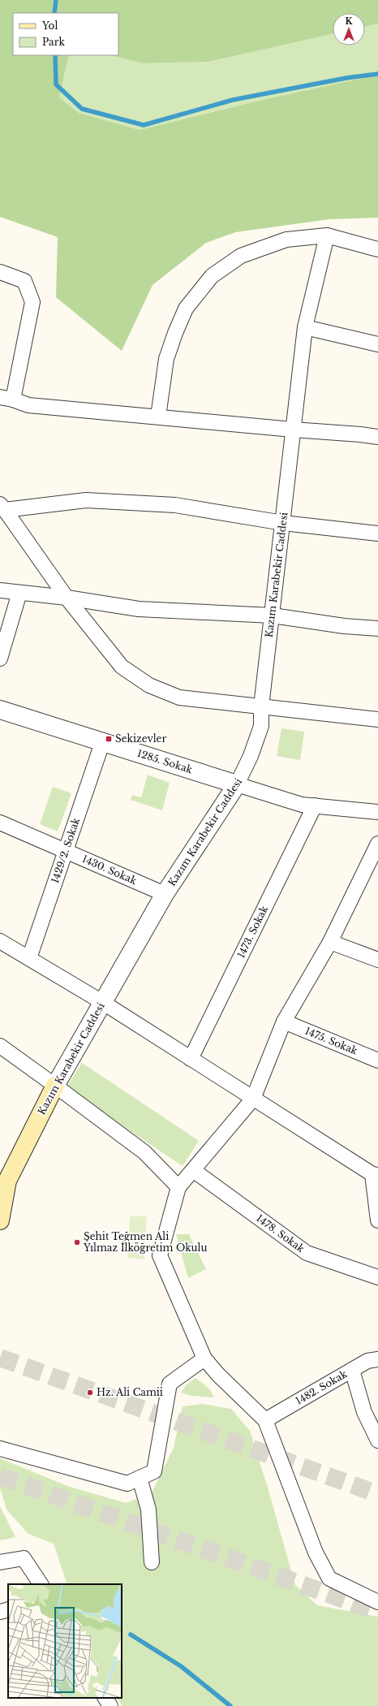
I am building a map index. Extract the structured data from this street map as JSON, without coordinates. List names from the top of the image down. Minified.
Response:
{"streets":{"main road":["Kazım Karabekir Caddesi"],"street":["1285. Sokak","1429/2. Sokak","1430. Sokak","1473. Sokak","1475. Sokak","1478. Sokak","1482. Sokak"]},"crossings":[["Kazım Karabekir Caddesi","1285. Sokak"],["Kazım Karabekir Caddesi","1430. Sokak"],["1285. Sokak","1429/2. Sokak"],["1429/2. Sokak","1430. Sokak"]],"places":{"transit":["Sekizevler"],"other":["Şehit Teğmen Ali Yılmaz İlköğretim Okulu","Hz. Ali Camii"]},"legend":["Yol","Park"],"north":"top"}
